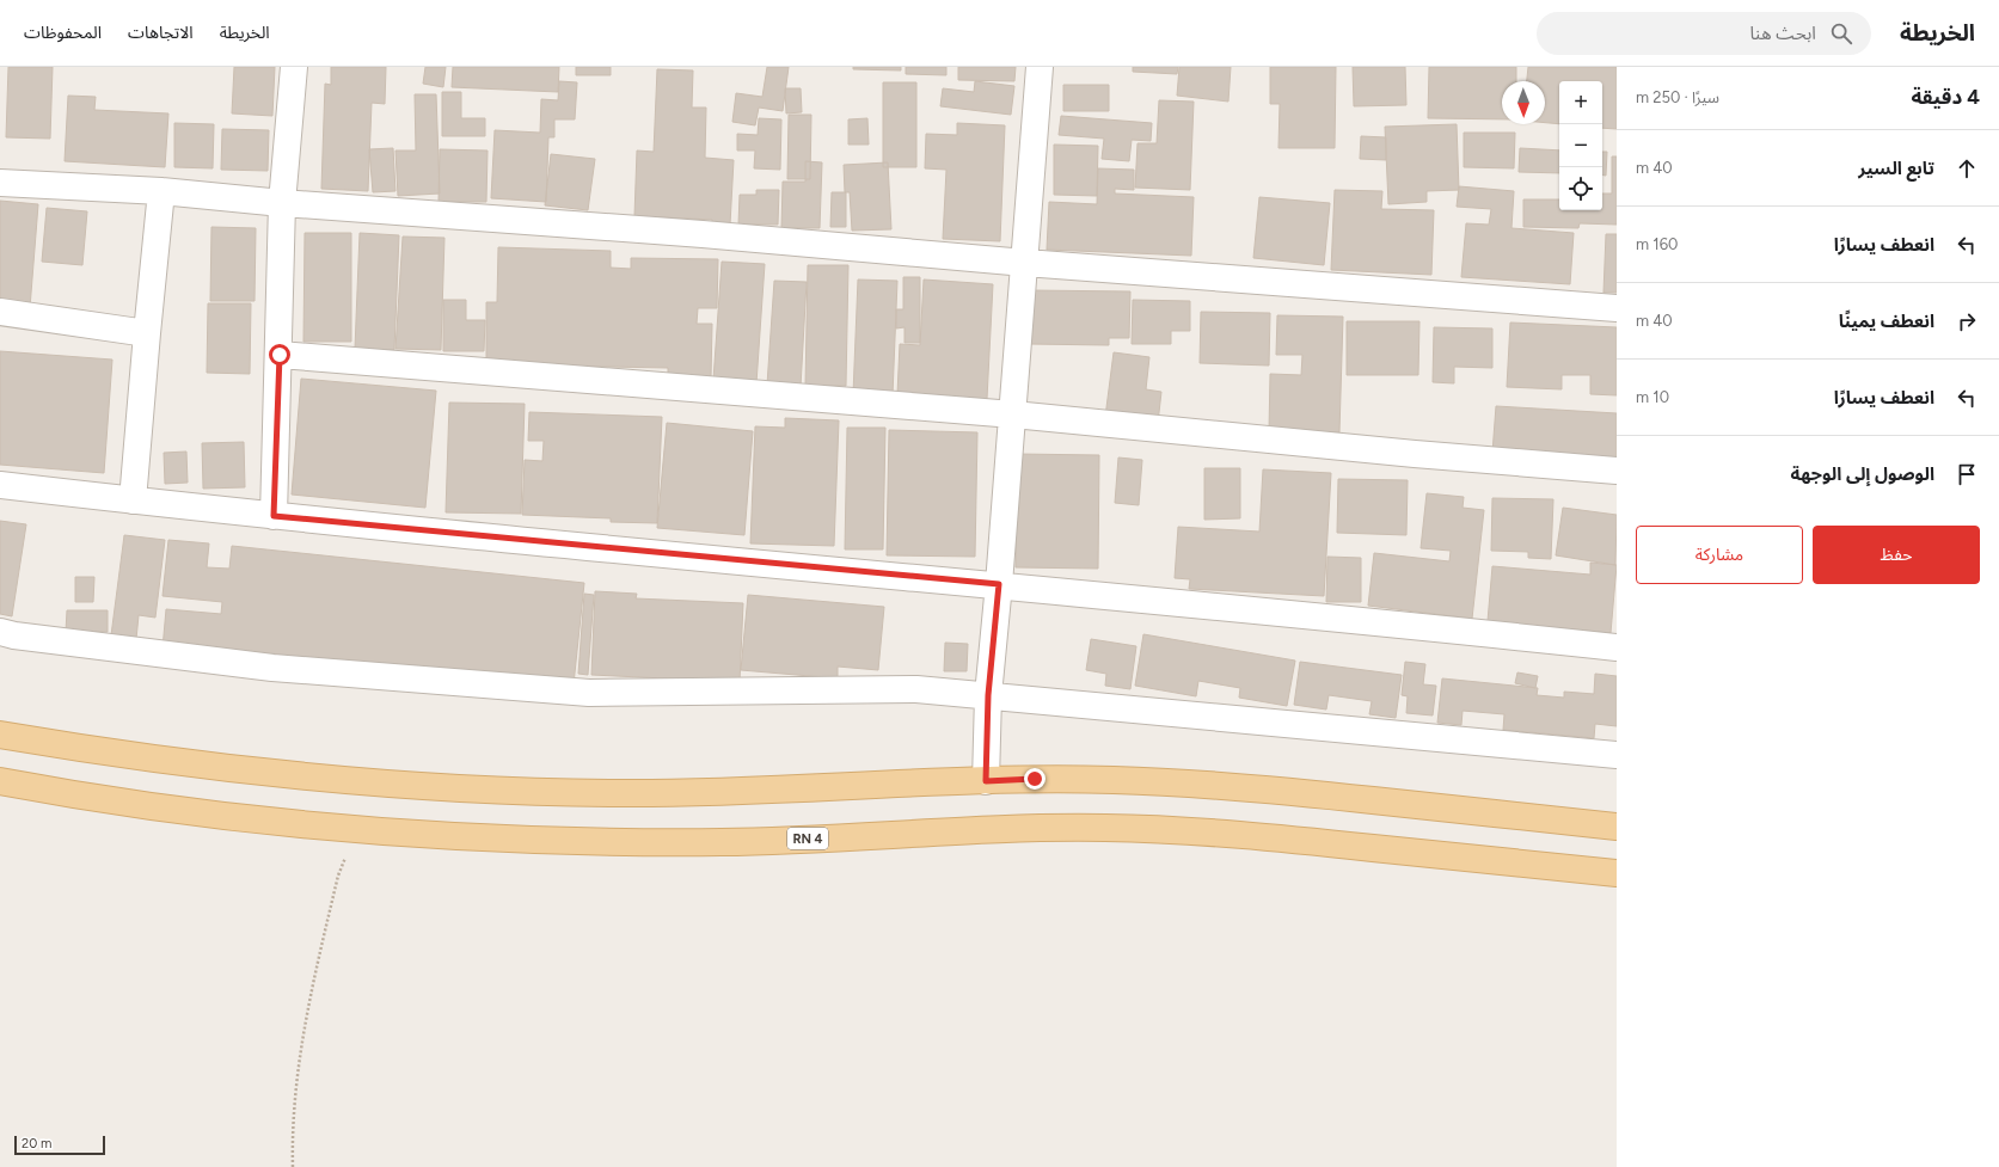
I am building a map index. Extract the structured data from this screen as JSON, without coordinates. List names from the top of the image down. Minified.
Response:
{"streets":{"main road":["RN 4"]},"scale_bar":"20 m","north":"bottom","page":{"header":"الخريطة","search":"ابحث هنا","nav":["الخريطة","الاتجاهات","المحفوظات"],"heading":["4 دقيقة","سيرًا · 250 m"],"map_buttons":["+","−"],"list":[["تابع السير","40 m"],["انعطف يسارًا","160 m"],["انعطف يمينًا","40 m"],["انعطف يسارًا","10 m"],"الوصول إلى الوجهة"],"buttons":["حفظ","مشاركة"],"scale":"20 m"}}
